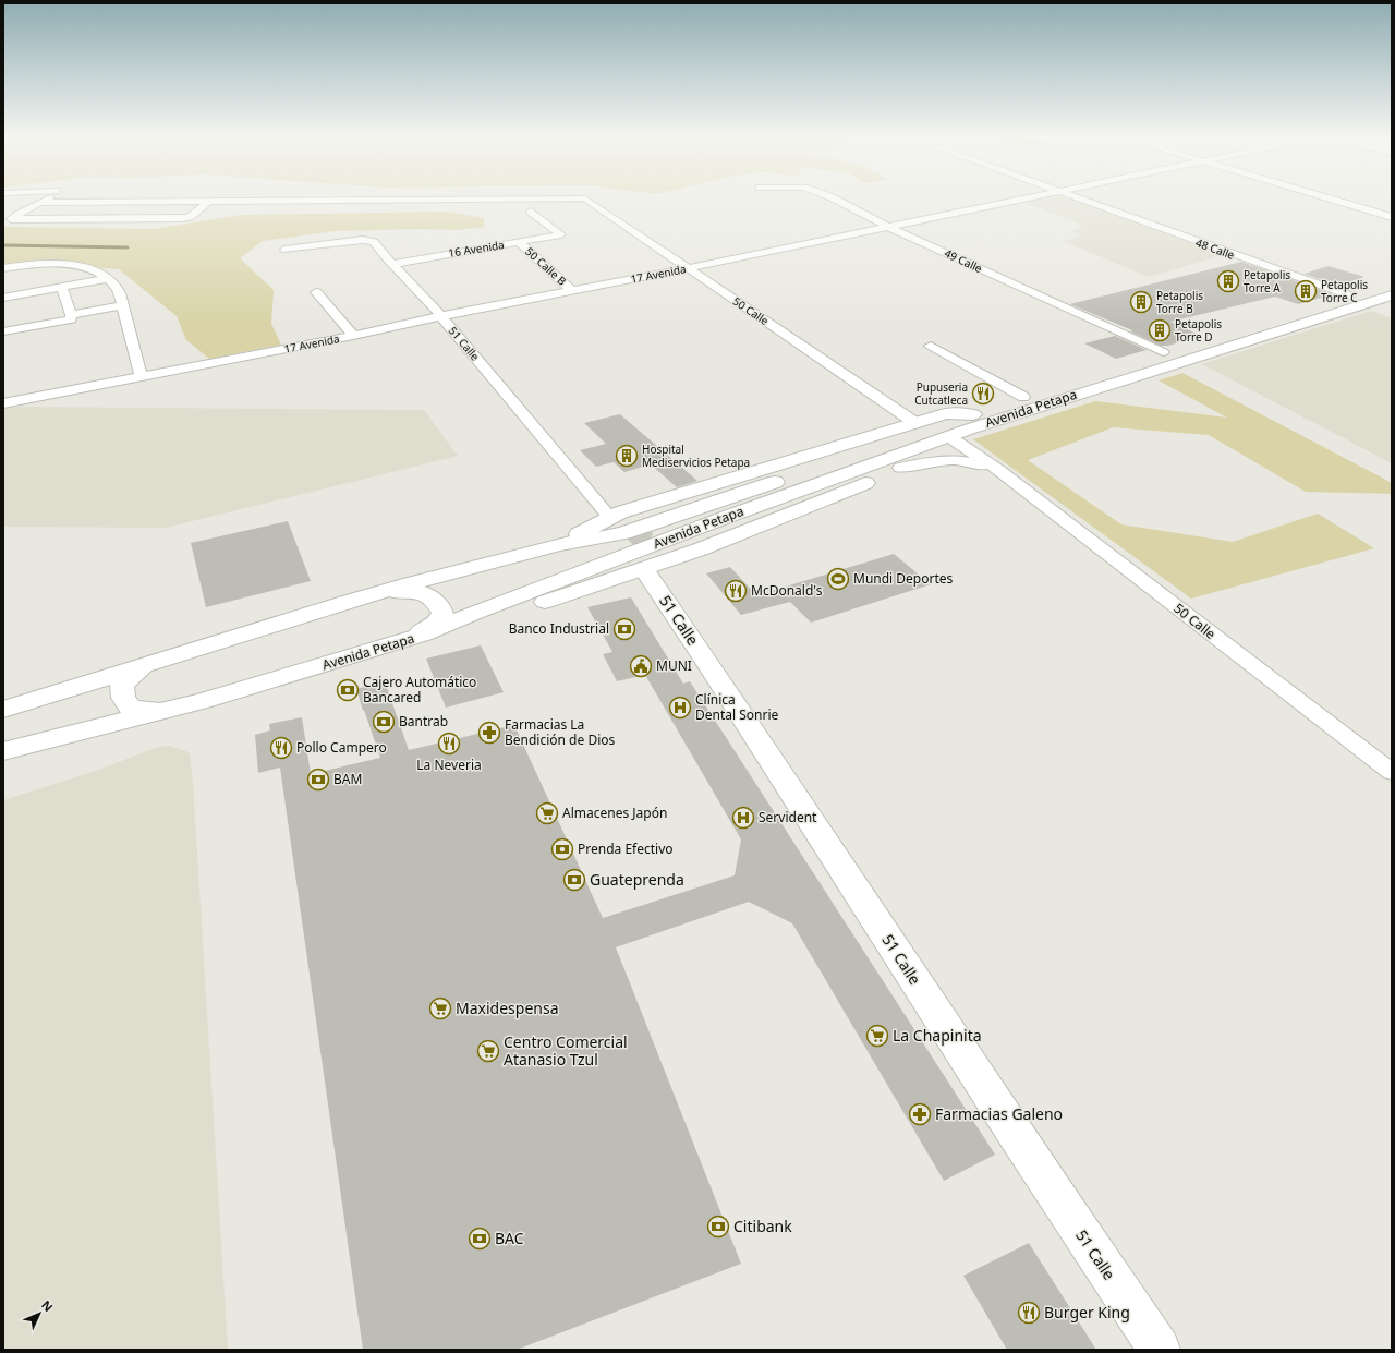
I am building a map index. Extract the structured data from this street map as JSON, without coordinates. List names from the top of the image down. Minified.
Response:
{"streets":{"main road":["51 Calle","Avenida Petapa"],"street":["16 Avenida","48 Calle","49 Calle","50 Calle B","17 Avenida","50 Calle"]},"crossings":[["16 Avenida","50 Calle B"],["16 Avenida","51 Calle"],["48 Calle","Avenida Petapa"],["49 Calle","17 Avenida"],["49 Calle","Avenida Petapa"],["50 Calle B","17 Avenida"],["17 Avenida","50 Calle"],["17 Avenida","51 Calle"],["50 Calle","Avenida Petapa"]],"places":{"building":["Petapolis Torre A","Petapolis Torre C","Petapolis Torre B","Petapolis Torre D","Hospital Mediservicios Petapa"],"restaurant":["Pupuseria Cutcatleca","McDonald's","La Neveria","Pollo Campero","Burger King"],"sports":["Mundi Deportes"],"bank":["Banco Industrial","Cajero Automático Bancared","Bantrab","BAM","Prenda Efectivo","Guateprenda","Citibank","BAC"],"public building":["MUNI"],"hospital":["Clínica Dental Sonrie","Servident"],"pharmacy":["Farmacias La Bendición de Dios","Farmacias Galeno"],"supermarket":["Almacenes Japón","Maxidespensa","La Chapinita","Centro Comercial Atanasio Tzul"]},"north":"top right"}
